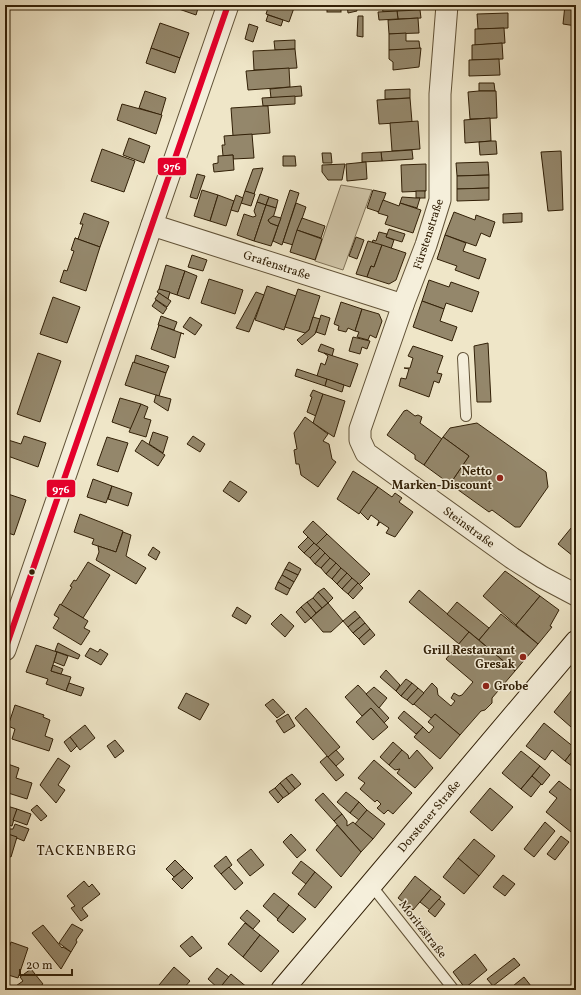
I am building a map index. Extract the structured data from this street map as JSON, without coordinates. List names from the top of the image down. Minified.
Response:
{"streets":{"main road":["Dorstener Straße"],"street":["Fürstenstraße","Grafenstraße","Steinstraße"],"lane":["Moritzstraße"]},"crossings":[["Fürstenstraße","Grafenstraße"],["Fürstenstraße","Steinstraße"],["Dorstener Straße","Moritzstraße"]],"districts":["TACKENBERG"],"places":["Netto Marken-Discount","Grill Restaurant Gresak","Grobe"],"lines":["transit line 976"],"scale_bar":"20 m"}
